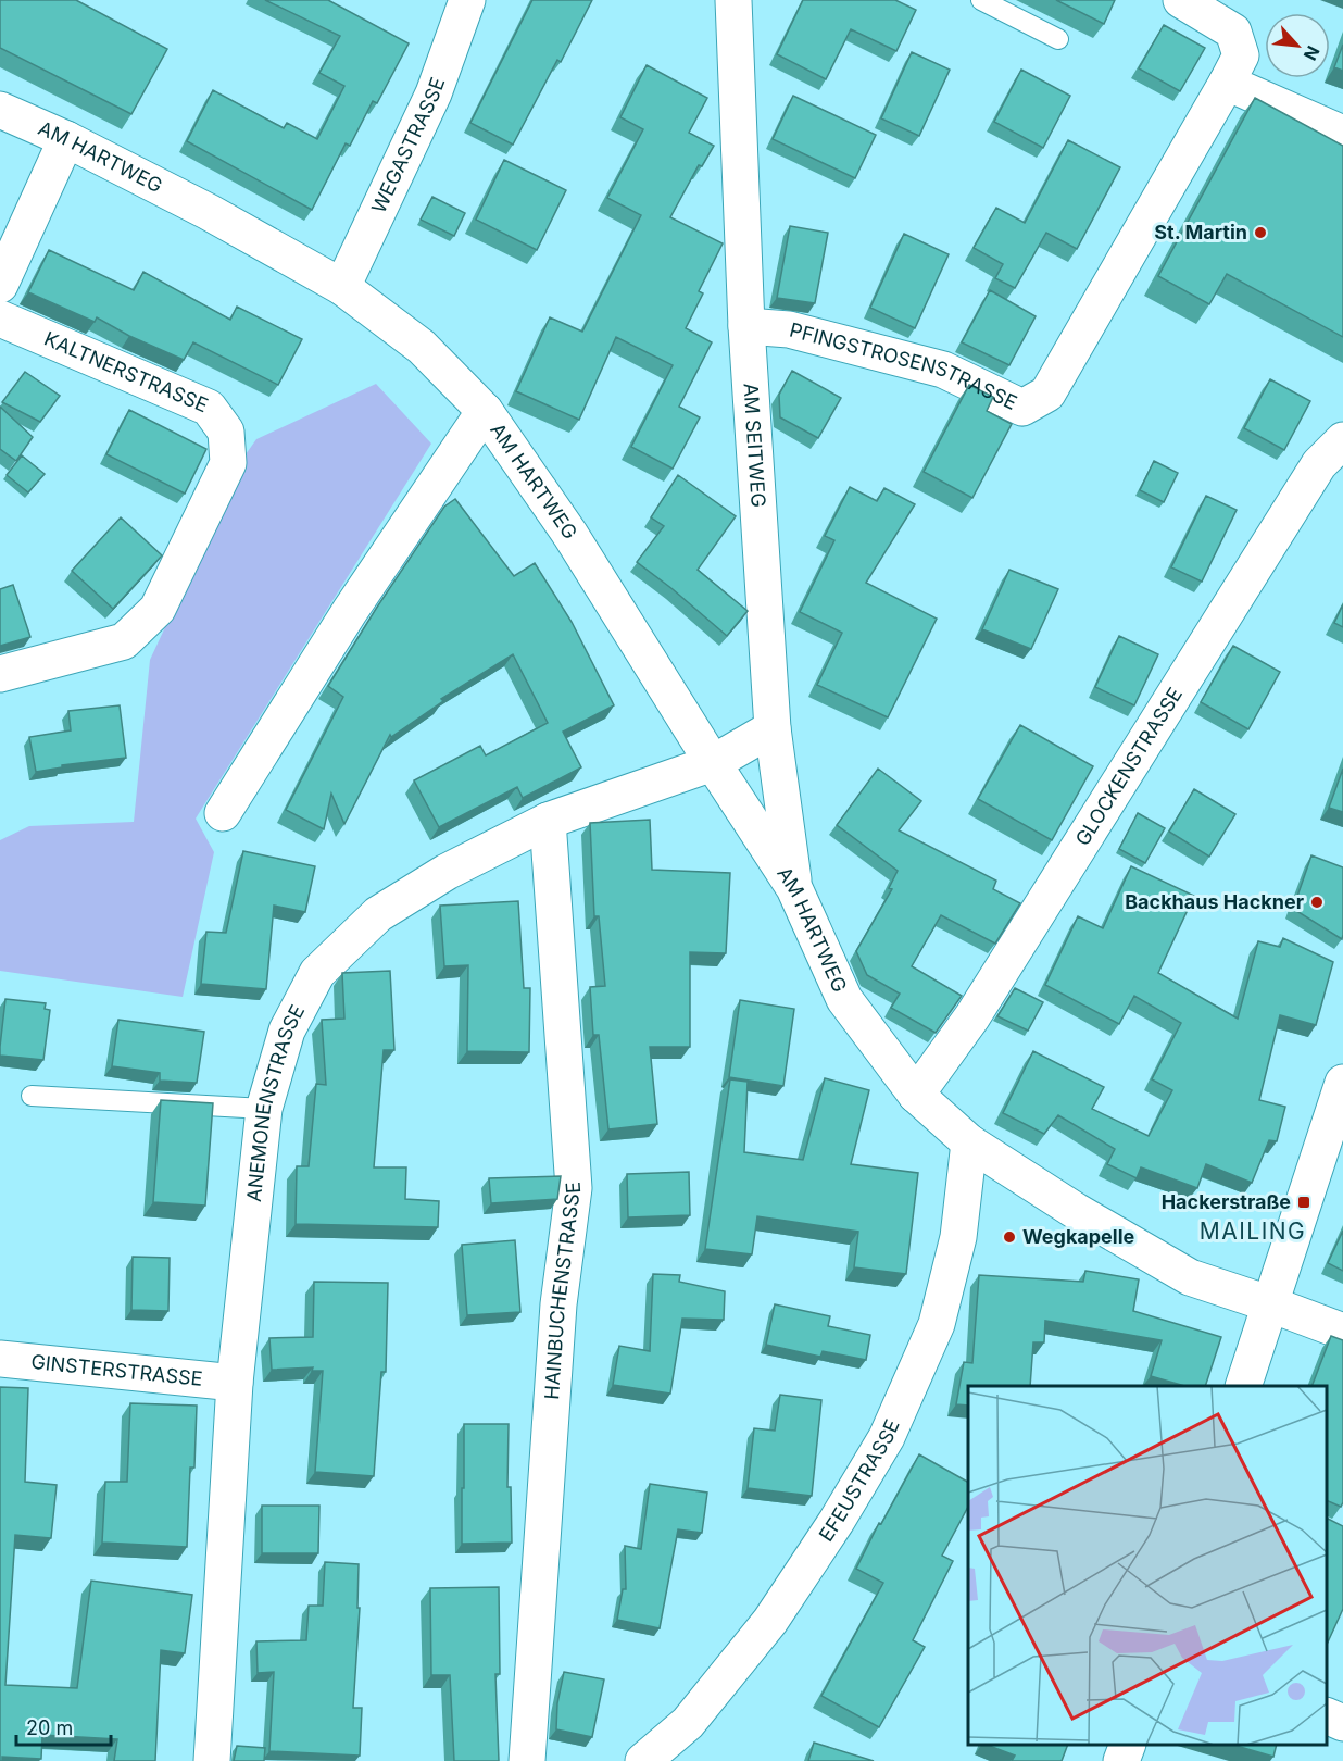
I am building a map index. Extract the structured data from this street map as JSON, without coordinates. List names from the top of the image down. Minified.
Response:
{"streets":{"street":["WEGASTRASSE","AM HARTWEG","PFINGSTROSENSTRASSE","KALTNERSTRASSE","AM SEITWEG","GLOCKENSTRASSE","ANEMONENSTRASSE","HAINBUCHENSTRASSE","GINSTERSTRASSE","EFEUSTRASSE"]},"crossings":[["WEGASTRASSE","AM HARTWEG"],["AM HARTWEG","AM SEITWEG"],["AM HARTWEG","GLOCKENSTRASSE"],["AM HARTWEG","ANEMONENSTRASSE"],["AM HARTWEG","EFEUSTRASSE"],["PFINGSTROSENSTRASSE","AM SEITWEG"],["AM SEITWEG","ANEMONENSTRASSE"],["ANEMONENSTRASSE","HAINBUCHENSTRASSE"],["ANEMONENSTRASSE","GINSTERSTRASSE"]],"districts":["MAILING"],"places":{"other":["St. Martin","Backhaus Hackner","Wegkapelle"],"transit":["Hackerstraße"]},"scale_bar":"20 m","north":"bottom right"}
